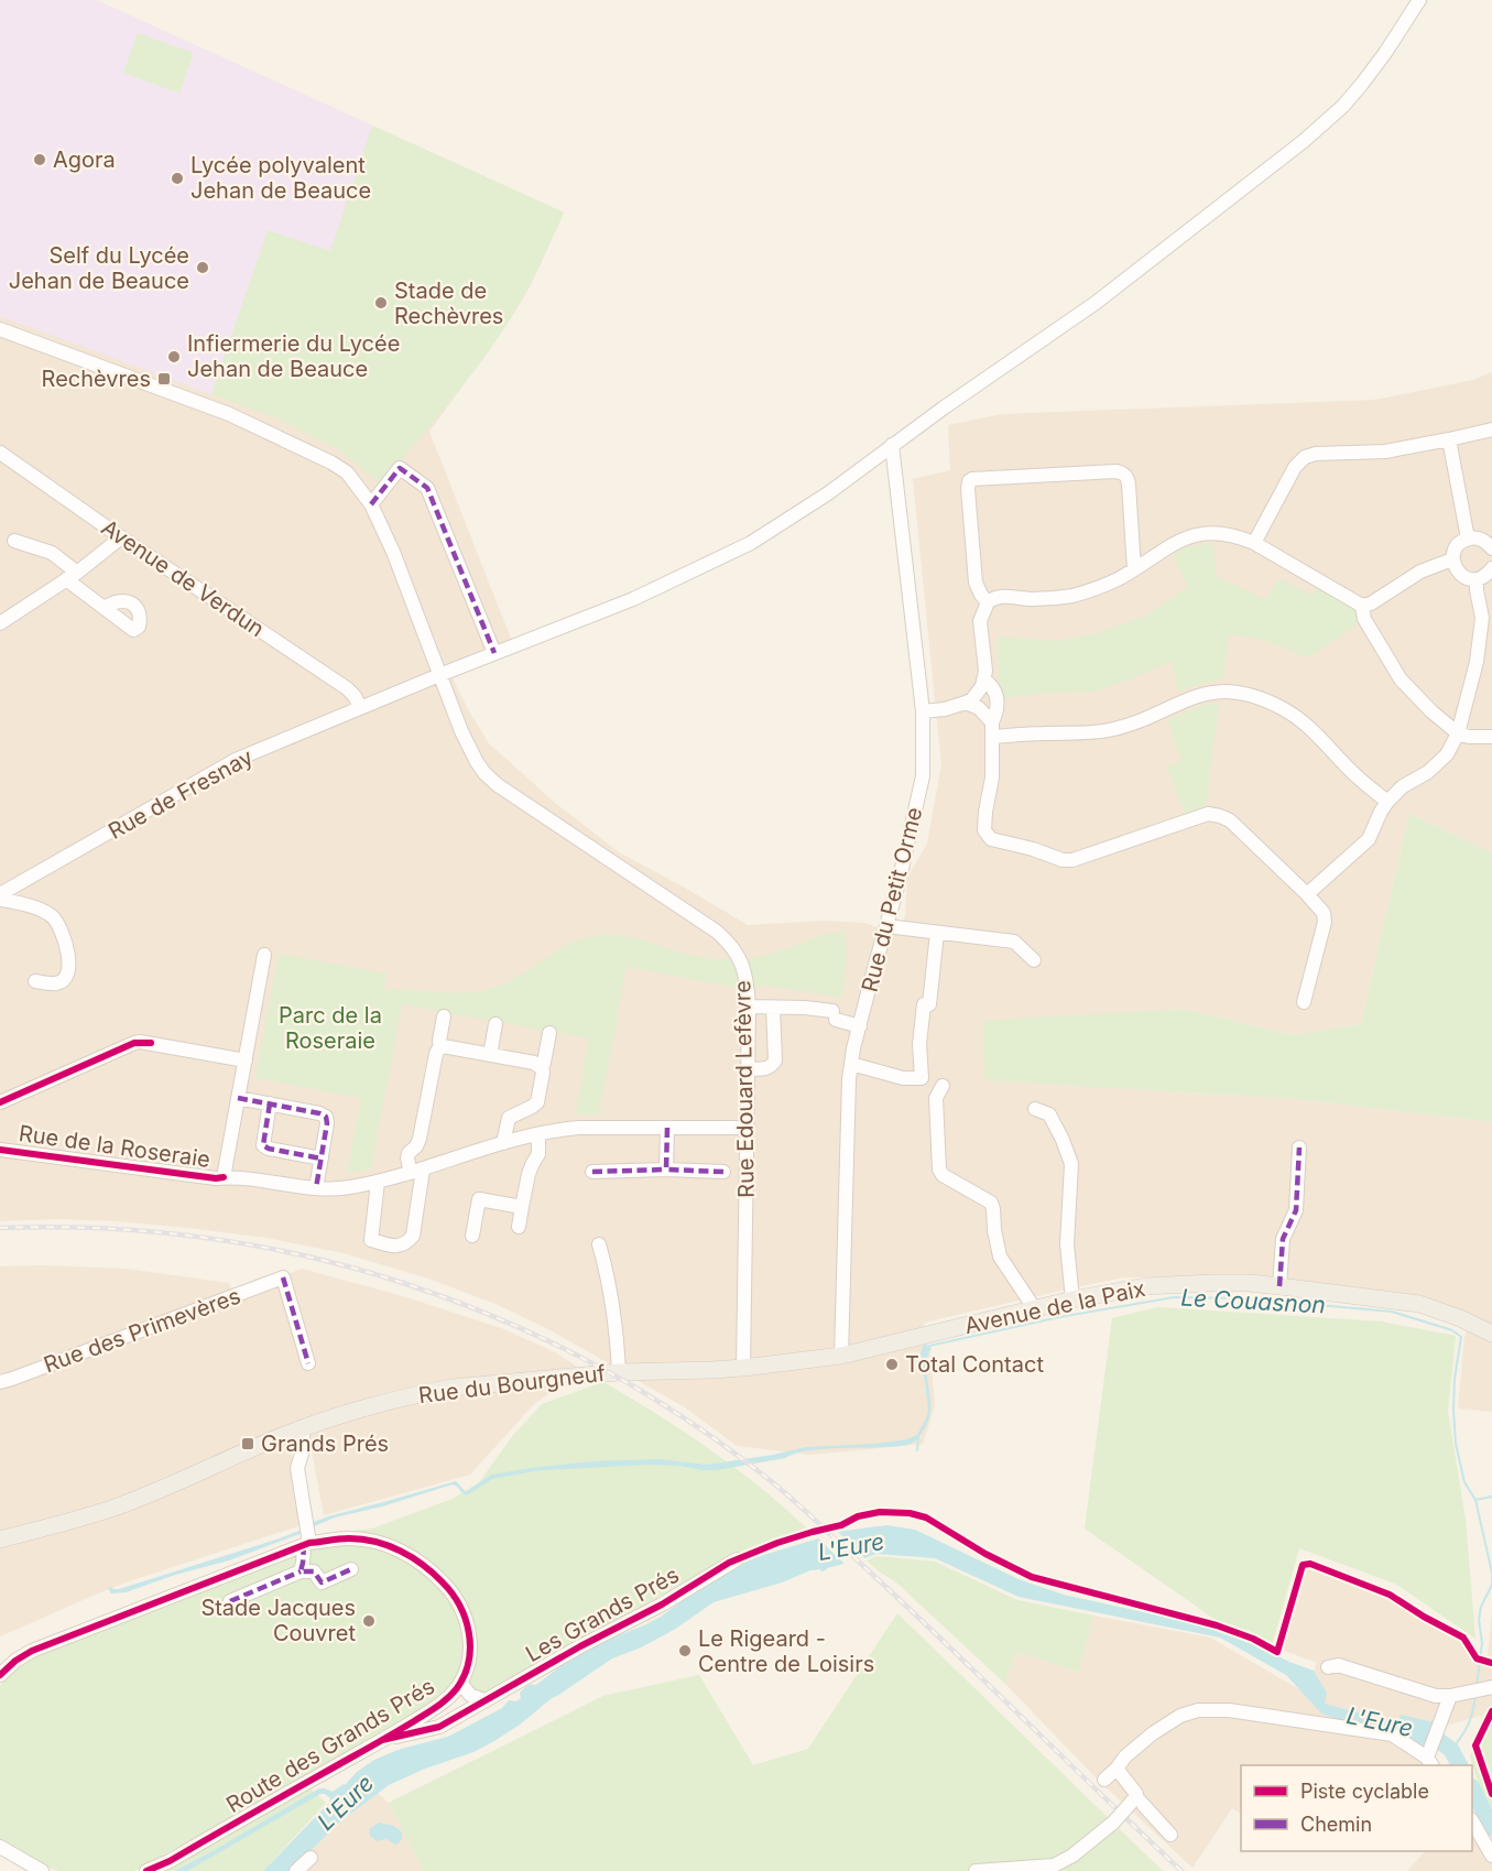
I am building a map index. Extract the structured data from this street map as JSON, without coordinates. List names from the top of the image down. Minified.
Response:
{"streets":{"main road":["Avenue de la Paix","Rue du Bourgneuf"],"street":["Avenue de Verdun","Rue de Fresnay","Rue du Petit Orme","Rue Edouard Lefèvre","Rue de la Roseraie","Rue des Primevères","Les Grands Prés","Route des Grands Prés"]},"crossings":[["Avenue de Verdun","Rue de Fresnay"],["Rue de Fresnay","Rue du Petit Orme"],["Rue de Fresnay","Rue Edouard Lefèvre"],["Rue du Petit Orme","Rue du Bourgneuf"],["Rue Edouard Lefèvre","Rue de la Roseraie"],["Rue Edouard Lefèvre","Rue du Bourgneuf"],["Avenue de la Paix","Rue du Bourgneuf"],["Les Grands Prés","Route des Grands Prés"]],"water":["Le Couasnon","L'Eure"],"parks":["Parc de la Roseraie"],"places":{"other":["Agora","Lycée polyvalent Jehan de Beauce","Self du Lycée Jehan de Beauce","Stade de Rechèvres","Infiermerie du Lycée Jehan de Beauce","Total Contact","Stade Jacques Couvret","Le Rigeard - Centre de Loisirs"],"transit":["Rechèvres","Grands Prés"]},"legend":["Piste cyclable","Chemin"]}
